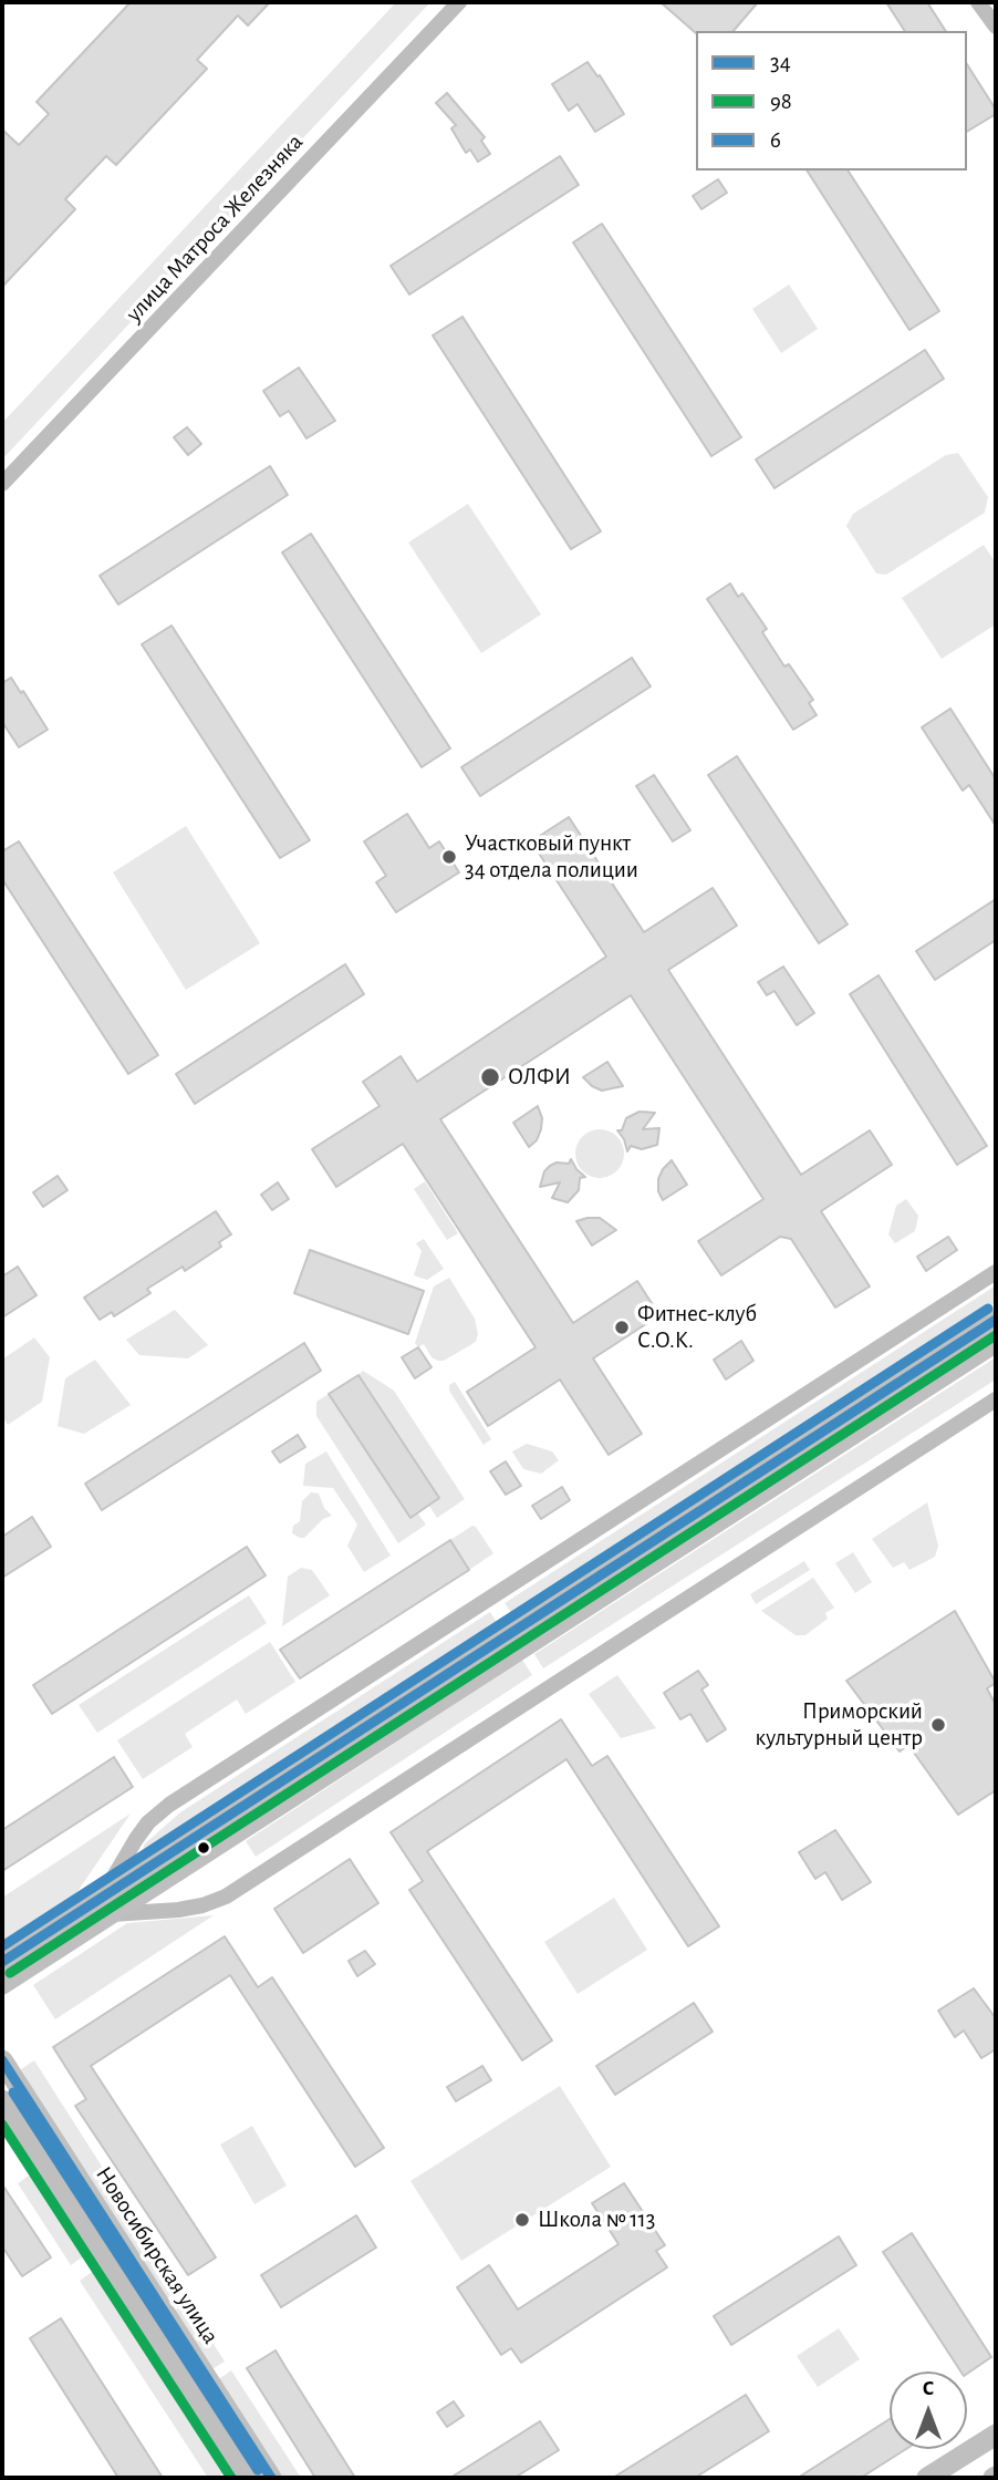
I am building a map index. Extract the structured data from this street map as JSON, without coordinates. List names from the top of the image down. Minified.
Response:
{"streets":{"main road":["Новосибирская улица"],"street":["улица Матроса Железняка"]},"places":["Участковый пункт 34 отдела полиции","ОЛФИ","Фитнес-клуб С.О.К.","Приморский культурный центр","Школа № 113"],"lines":["transit line 6","transit line 34","transit line 98"],"legend":["34","98","6"],"north":"top"}
